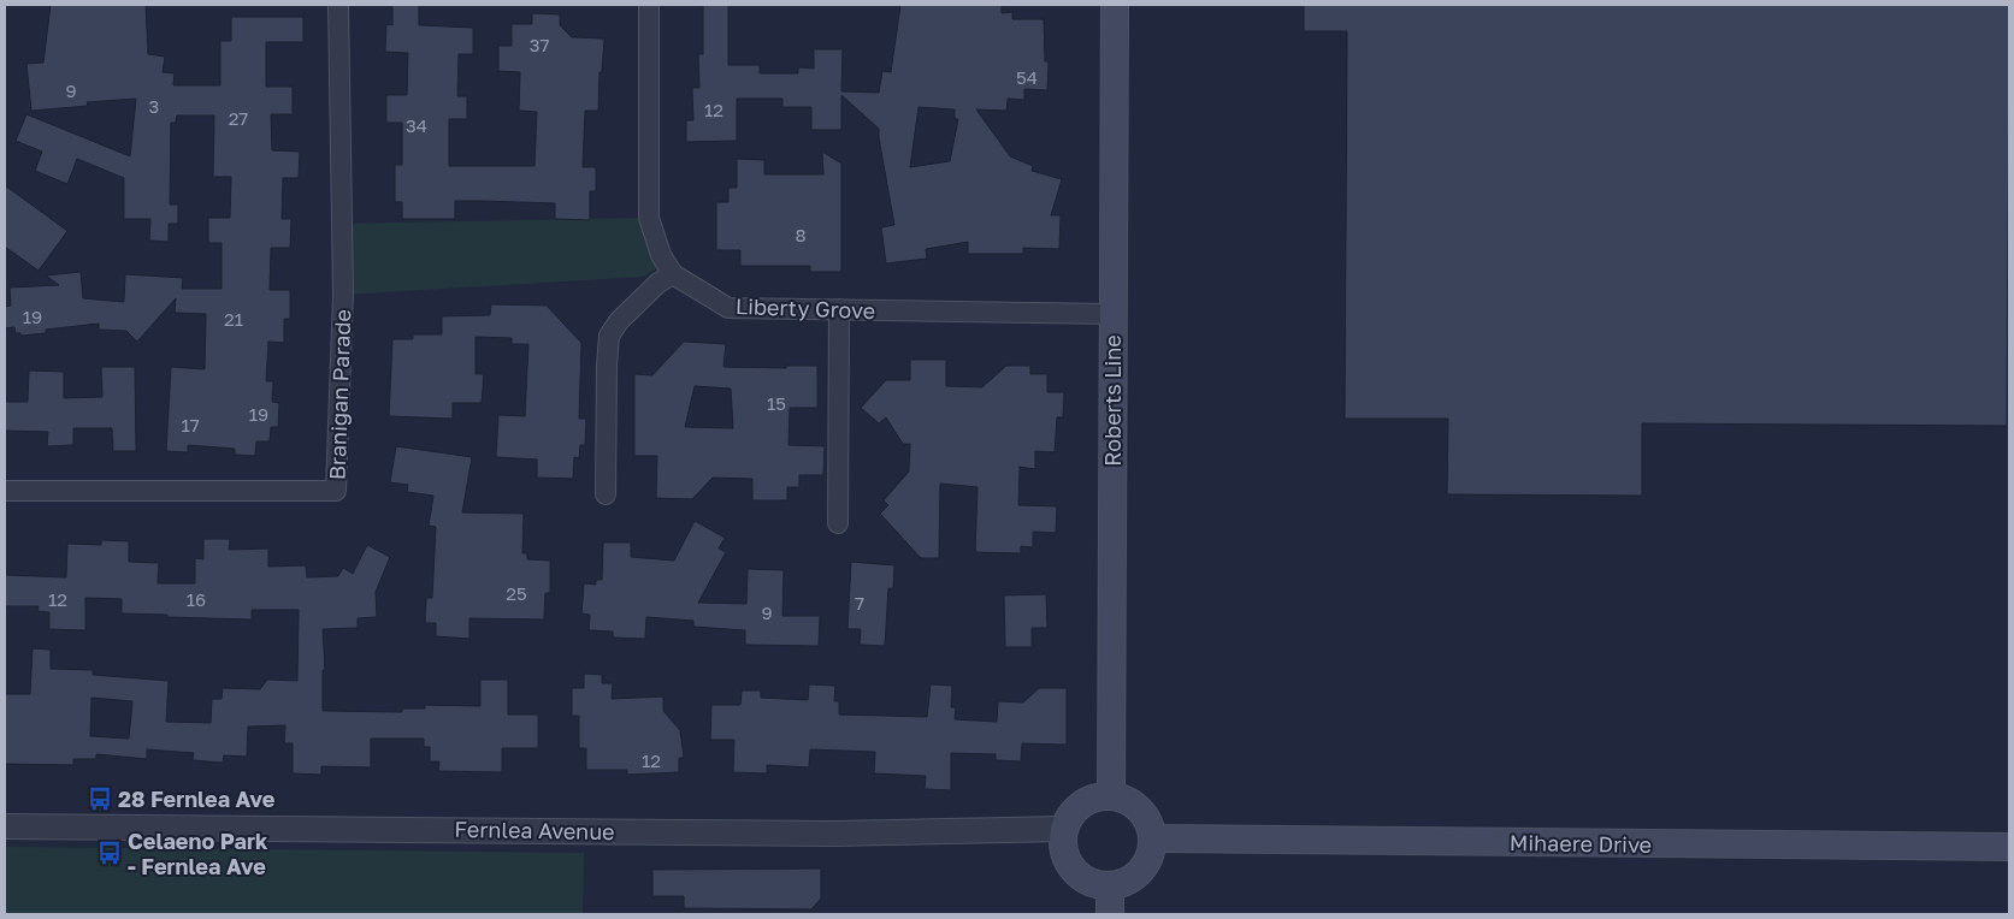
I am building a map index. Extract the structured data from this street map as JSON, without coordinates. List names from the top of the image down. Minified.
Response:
{"streets":{"main road":["Roberts Line","Mihaere Drive"],"street":["Liberty Grove","Branigan Parade","Fernlea Avenue"]},"crossings":[["Liberty Grove","Roberts Line"],["Roberts Line","Fernlea Avenue"],["Roberts Line","Mihaere Drive"],["Fernlea Avenue","Mihaere Drive"]],"places":{"bus stop":["28 Fernlea Ave","Celaeno Park - Fernlea Ave"]},"house_numbers":["37","54","9","3","12","27","34","8","19","21","15","19","17","25","12","16","7","9","12"]}
